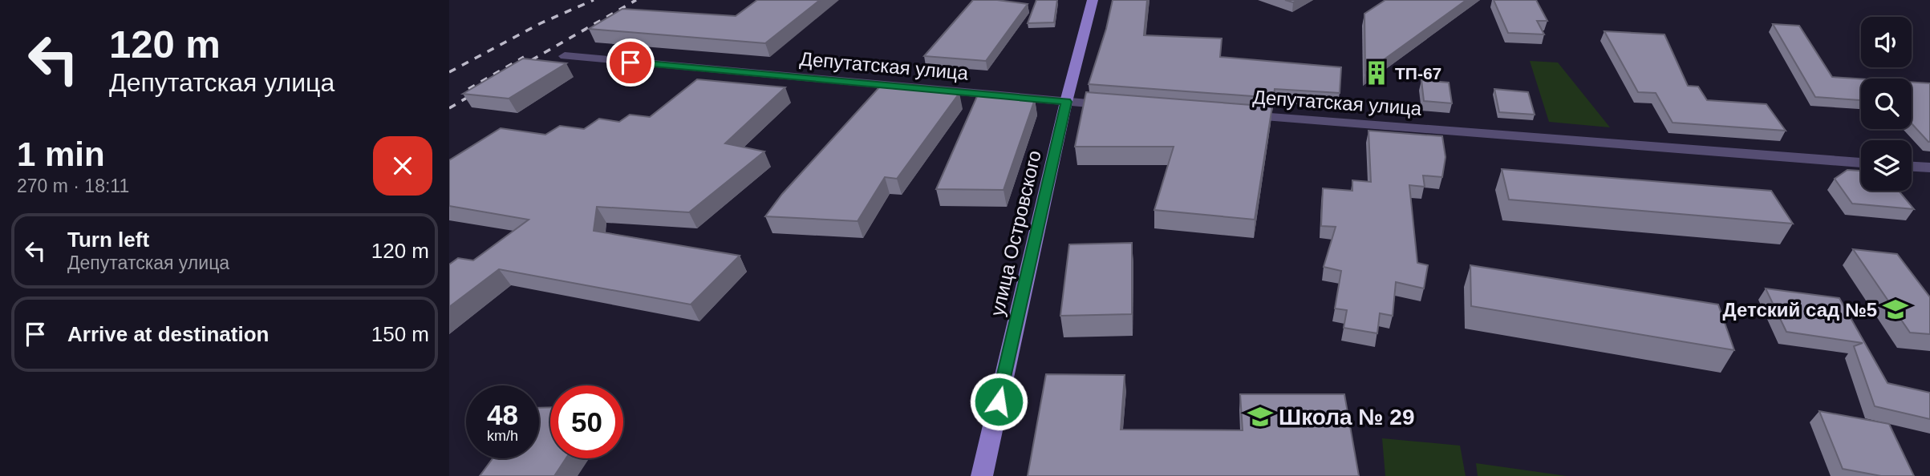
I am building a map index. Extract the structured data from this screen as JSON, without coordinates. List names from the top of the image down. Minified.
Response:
{"streets":{"main road":["улица Островского"],"street":["Депутатская улица"]},"crossings":[["Депутатская улица","улица Островского"]],"places":{"building":["ТП-67"],"school or university":["Детский сад №5","Школа № 29"]},"page":{"turn":["120 m","Депутатская улица"],"heading":["1 min","270 m · 18:11"],"list":[{"name":"Turn left","note":"Депутатская улица","value":"120 m"},{"name":"Arrive at destination","value":"150 m"}],"speed":"48 km/h","limit":"50"}}
